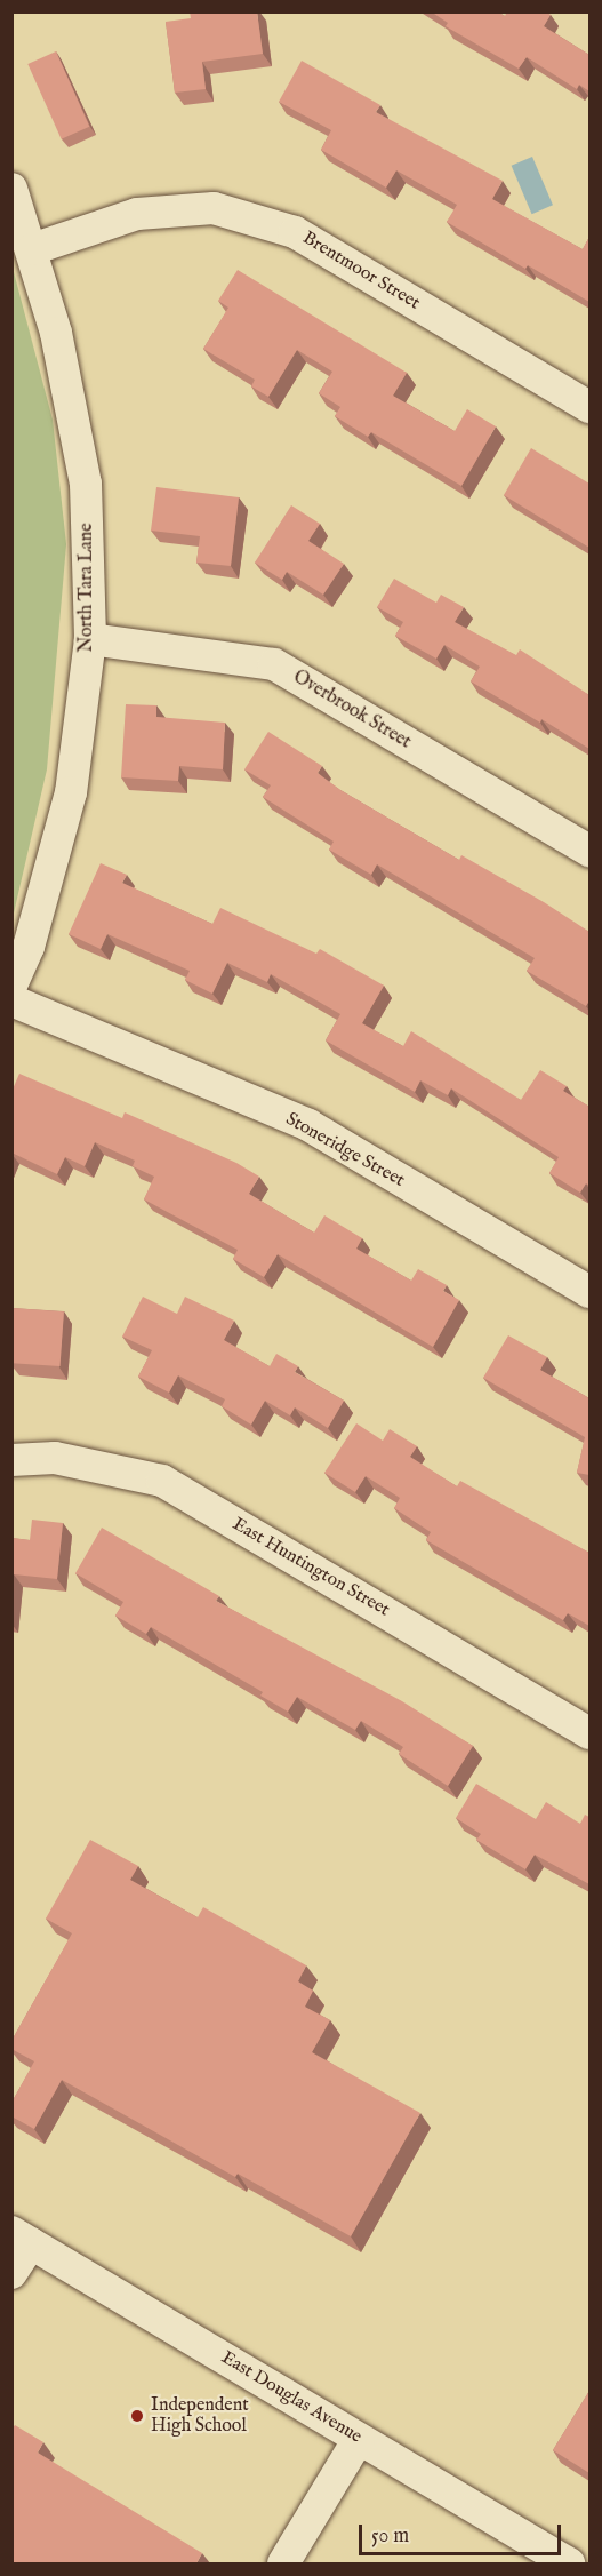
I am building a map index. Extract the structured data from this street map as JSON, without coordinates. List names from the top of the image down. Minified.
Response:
{"streets":{"street":["Brentmoor Street","North Tara Lane","Overbrook Street","Stoneridge Street","East Huntington Street","East Douglas Avenue"]},"crossings":[["Brentmoor Street","North Tara Lane"],["North Tara Lane","Overbrook Street"]],"places":["Independent High School"],"scale_bar":"50 m"}
